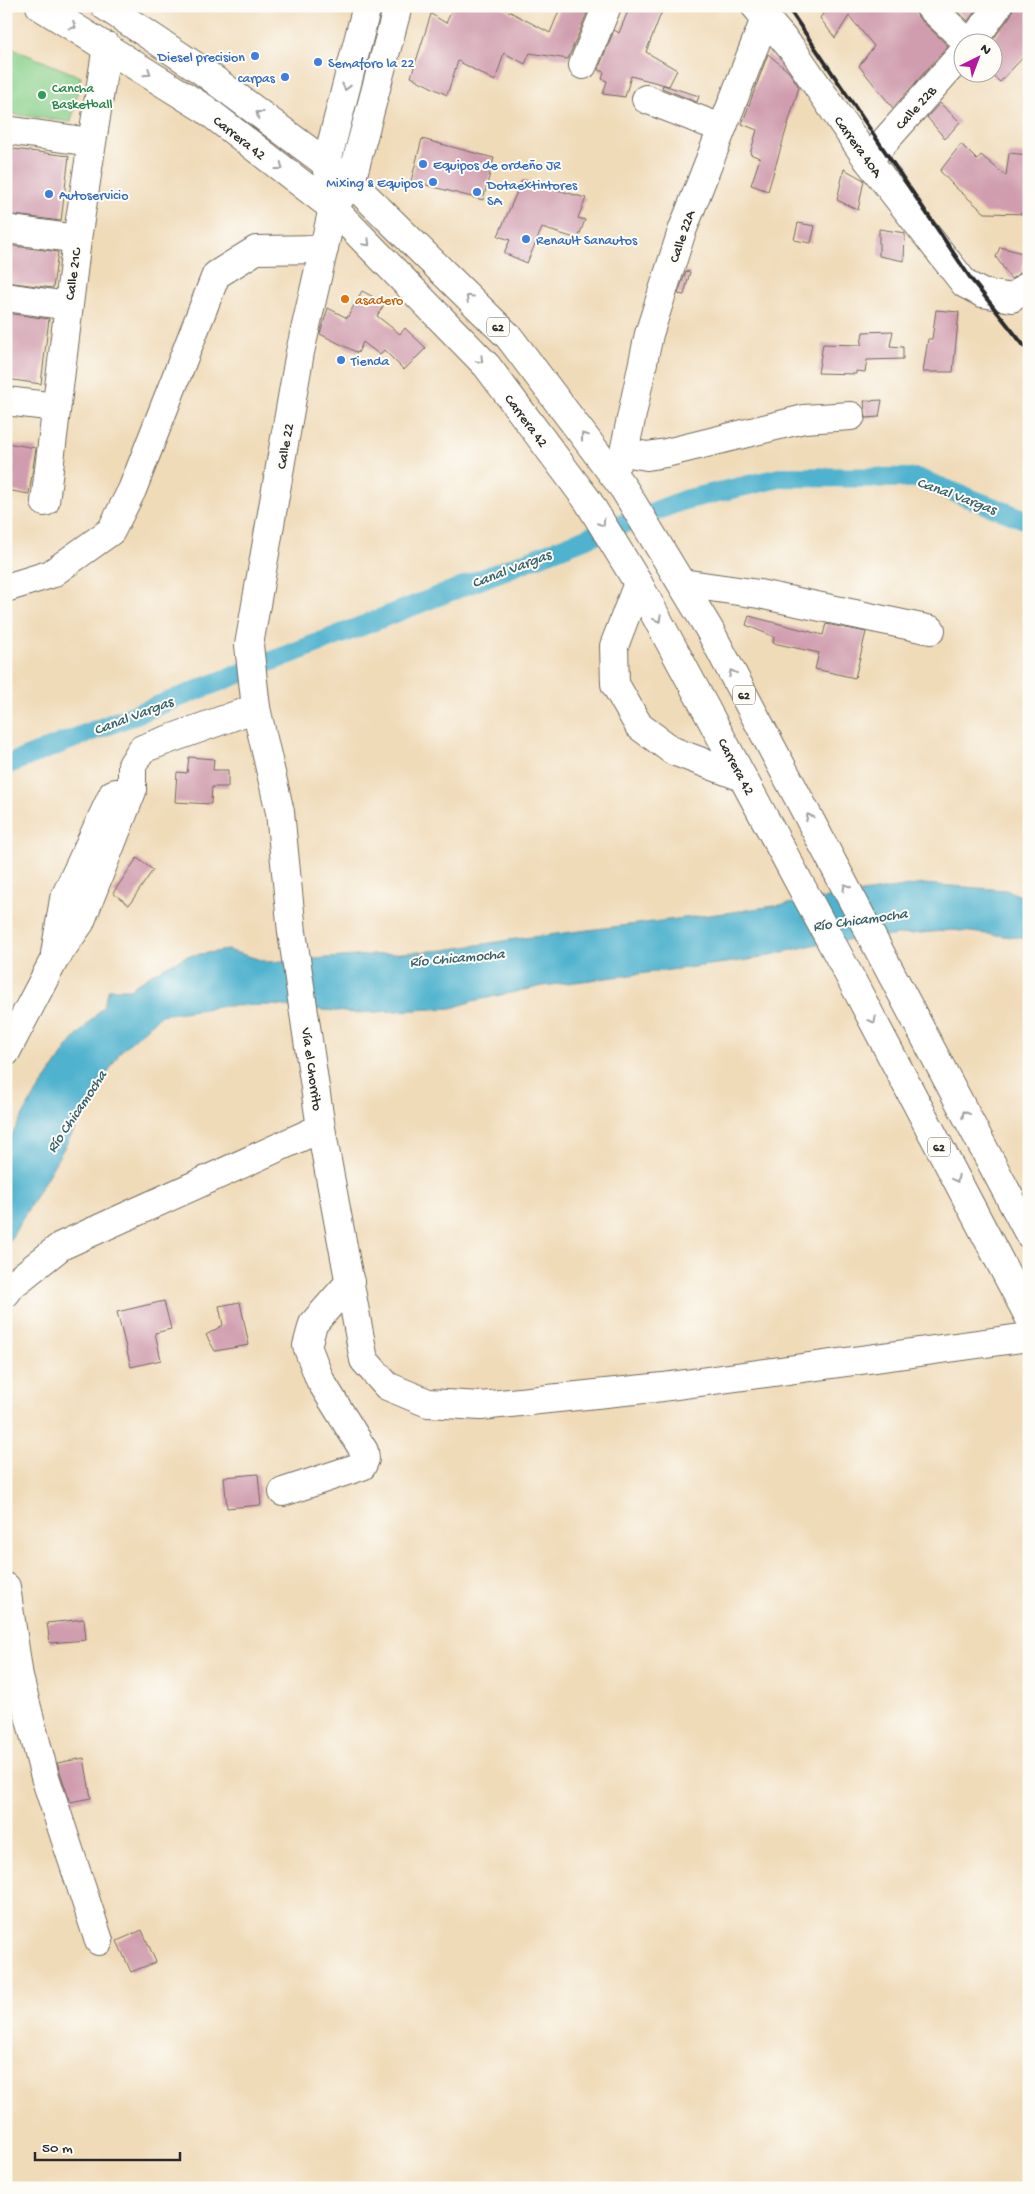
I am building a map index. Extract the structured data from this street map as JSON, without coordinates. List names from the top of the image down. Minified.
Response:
{"streets":{"main road":["Calle 22B","Carrera 42","Carrera 40A","Calle 22A","Calle 21C","62","Calle 22","Vía el Chorrito"]},"crossings":[["Calle 22B","Carrera 40A"],["Carrera 42","Calle 21C"],["Carrera 42","Calle 22"],["Carrera 40A","Calle 22A"],["Calle 22A","62"],["Calle 22","Vía el Chorrito"]],"water":["Canal Vargas","Río Chicamocha"],"places":["Diesel precision","Semaforo la 22","carpas","Cancha Basketball","Equipos de ordeño JR","Mixing & Equipos","Dotaextintores SA","Autoservicio","Renault Sanautos","asadero","Tienda"],"scale_bar":"50 m","north":"top right"}
